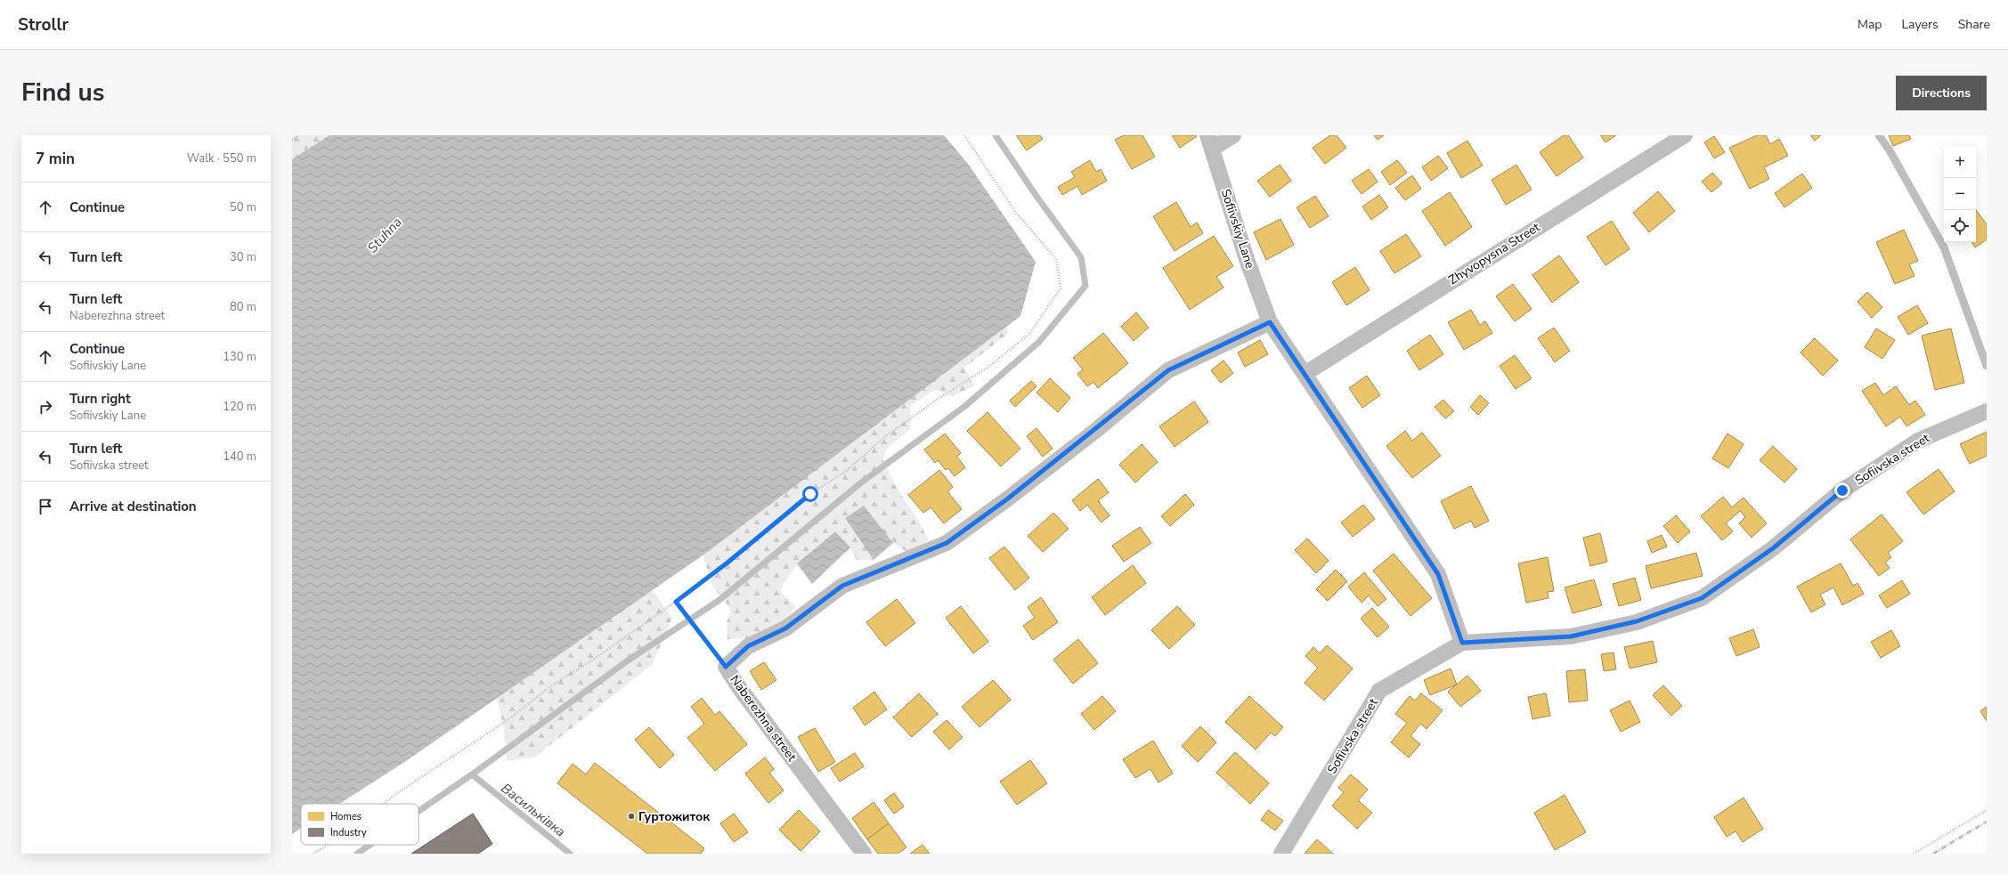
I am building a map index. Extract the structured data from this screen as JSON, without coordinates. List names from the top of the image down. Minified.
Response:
{"streets":{"street":["Sofiivskiy Lane","Zhyvopysna Street","Sofiivska street","Naberezhna street"]},"crossings":[["Sofiivskiy Lane","Zhyvopysna Street"],["Sofiivskiy Lane","Sofiivska street"],["Sofiivskiy Lane","Naberezhna street"]],"water":["Stuhna","Васильківка"],"places":["Гуртожиток"],"legend":["Homes","Industry"],"page":{"header":"Strollr","nav":["Map","Layers","Share"],"title":"Find us","buttons":"Directions","heading":["7 min","Walk · 550 m"],"map_buttons":["+","−"],"list":[["Continue","50 m"],["Turn left","30 m"],["Turn left","Naberezhna street","80 m"],["Continue","Sofiivskiy Lane","130 m"],["Turn right","Sofiivskiy Lane","120 m"],["Turn left","Sofiivska street","140 m"],"Arrive at destination"]}}
